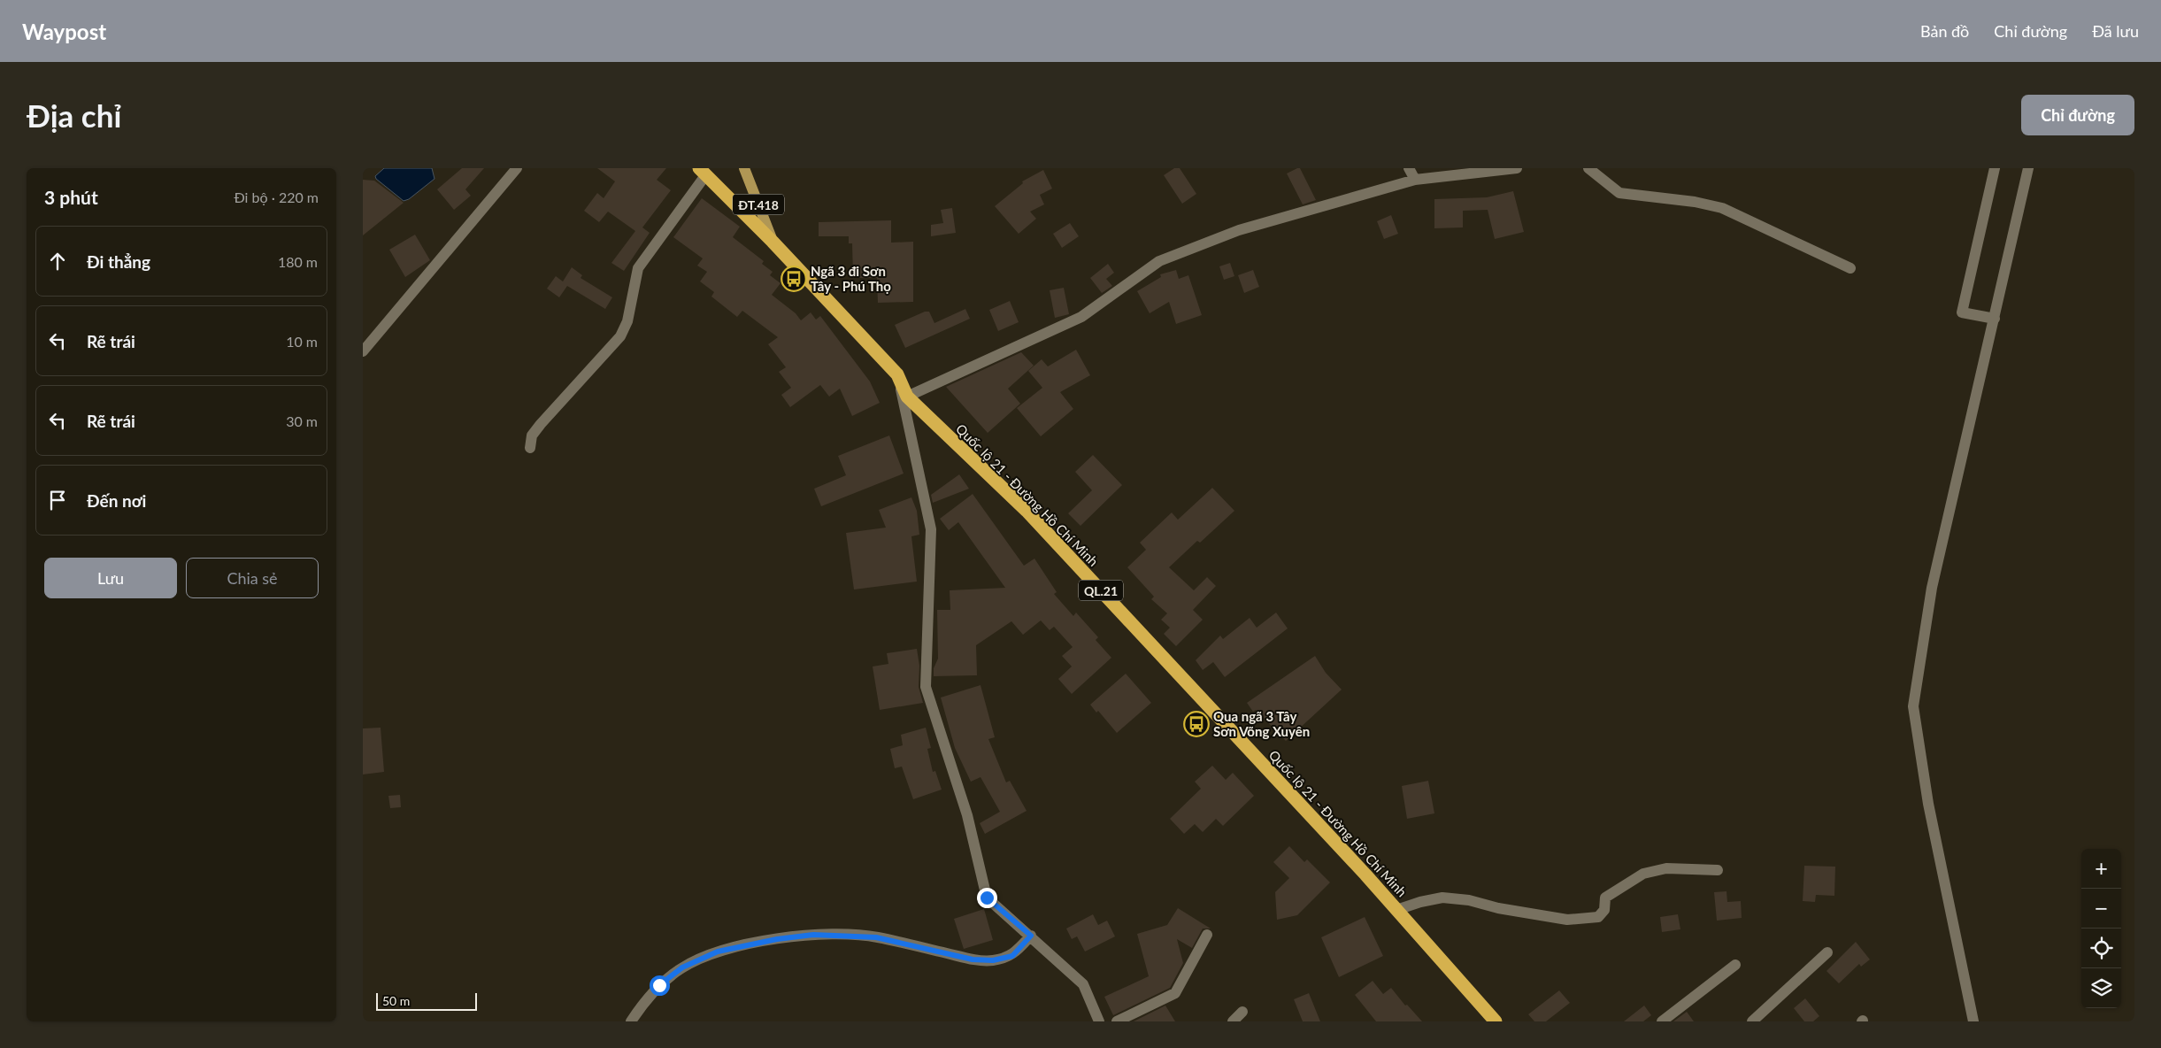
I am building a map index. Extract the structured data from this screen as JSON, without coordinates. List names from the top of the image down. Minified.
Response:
{"streets":{"highway":["Quốc lộ 21 - Đường Hồ Chí Minh","QL.21"],"main road":["ĐT.418"]},"crossings":[["ĐT.418","Quốc lộ 21 - Đường Hồ Chí Minh"]],"places":{"bus stop":["Ngã 3 đi Sơn Tây - Phú Thọ","Qua ngã 3 Tây Sơn Võng Xuyên"]},"scale_bar":"50 m","page":{"header":"Waypost","nav":["Bản đồ","Chỉ đường","Đã lưu"],"buttons":["Chỉ đường",["Lưu","Chia sẻ"]],"title":"Địa chỉ","heading":["3 phút","Đi bộ · 220 m"],"list":[["Đi thẳng","180 m"],["Rẽ trái","10 m"],["Rẽ trái","30 m"],"Đến nơi"],"map_buttons":["+","−"],"scale":"50 m"}}
